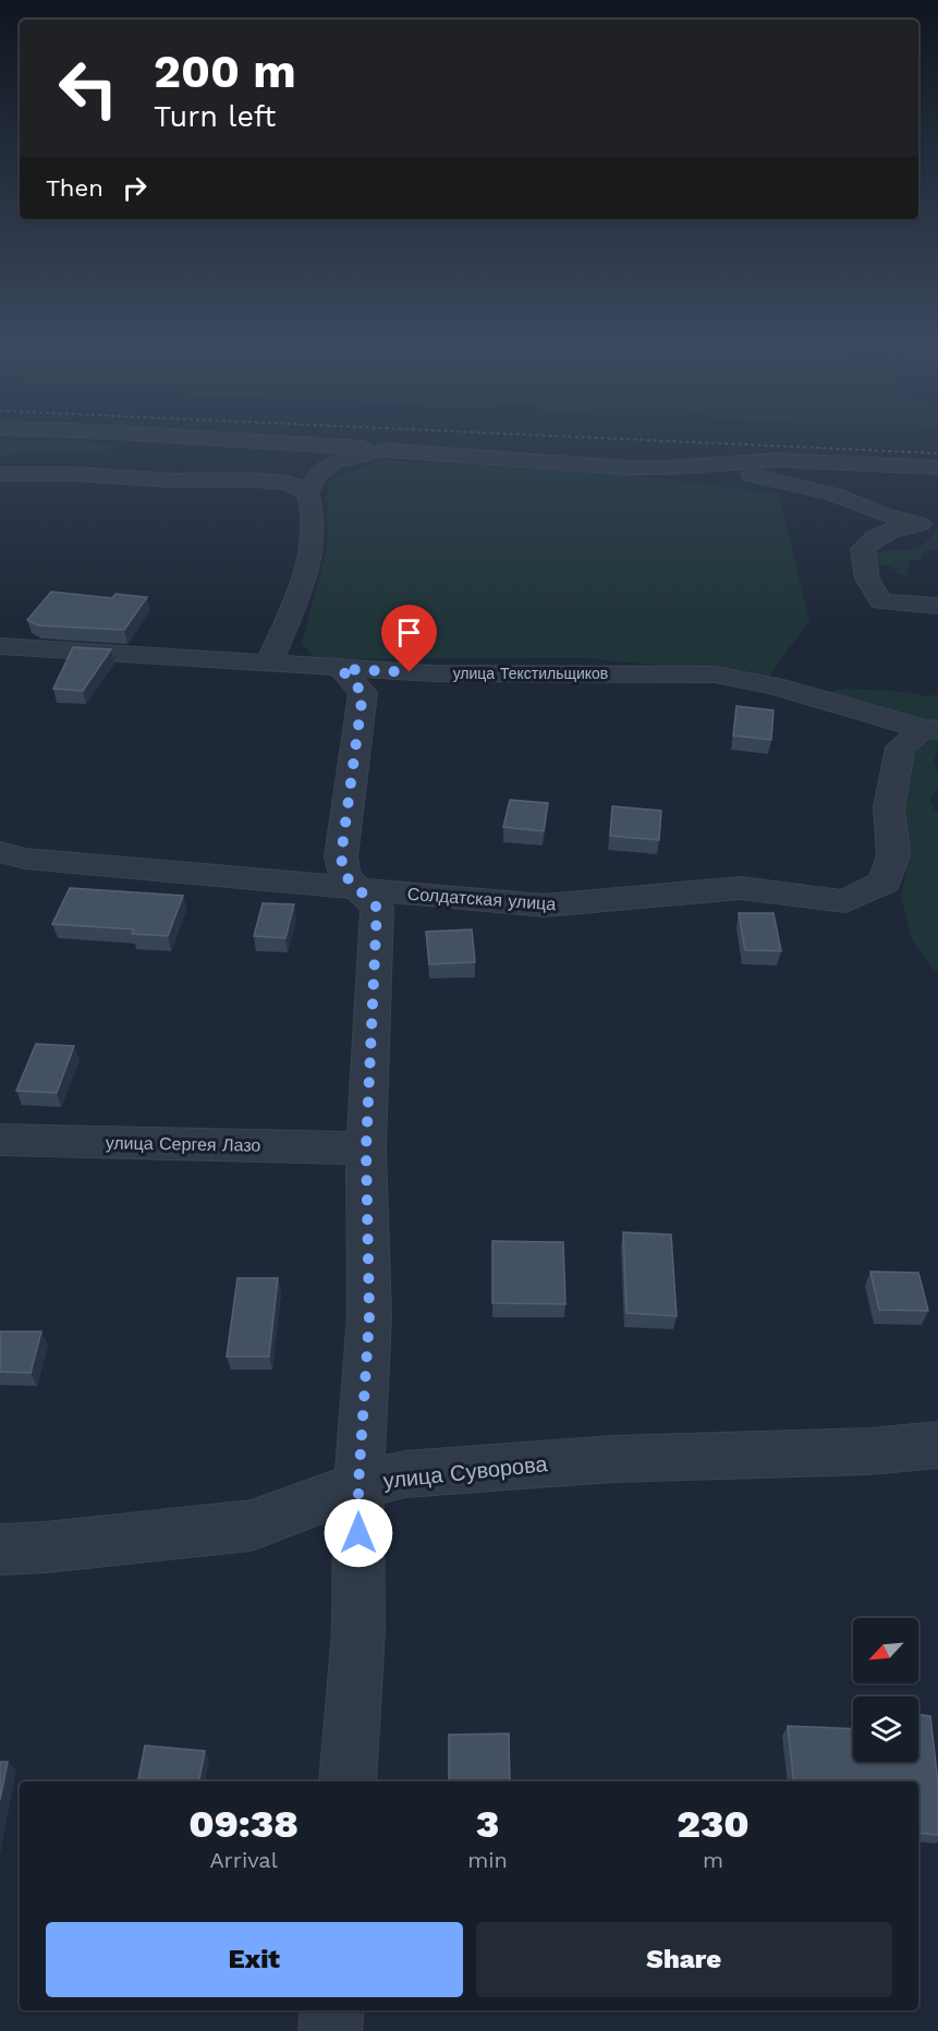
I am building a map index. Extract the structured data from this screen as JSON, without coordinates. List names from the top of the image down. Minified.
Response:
{"streets":{"street":["улица Текстильщиков","Солдатская улица","улица Сергея Лазо","улица Суворова"]},"crossings":[["улица Текстильщиков","Солдатская улица"]],"north":"bottom left","page":{"turn":["200 m","Turn left"],"then":"Then","eta":["09:38","Arrival","3","min","230","m"],"buttons":["Exit","Share"]}}
